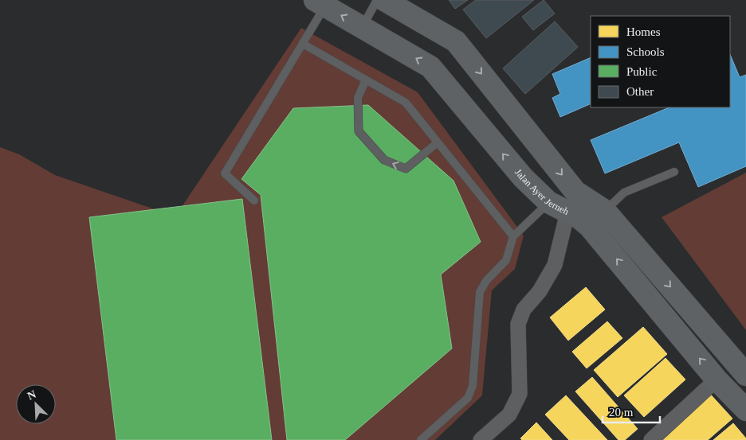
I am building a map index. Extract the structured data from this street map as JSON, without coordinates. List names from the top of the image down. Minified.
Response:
{"streets":{"main road":["Jalan Ayer Jerneh"]},"legend":["Homes","Schools","Public","Other"],"scale_bar":"20 m","north":"top left"}
